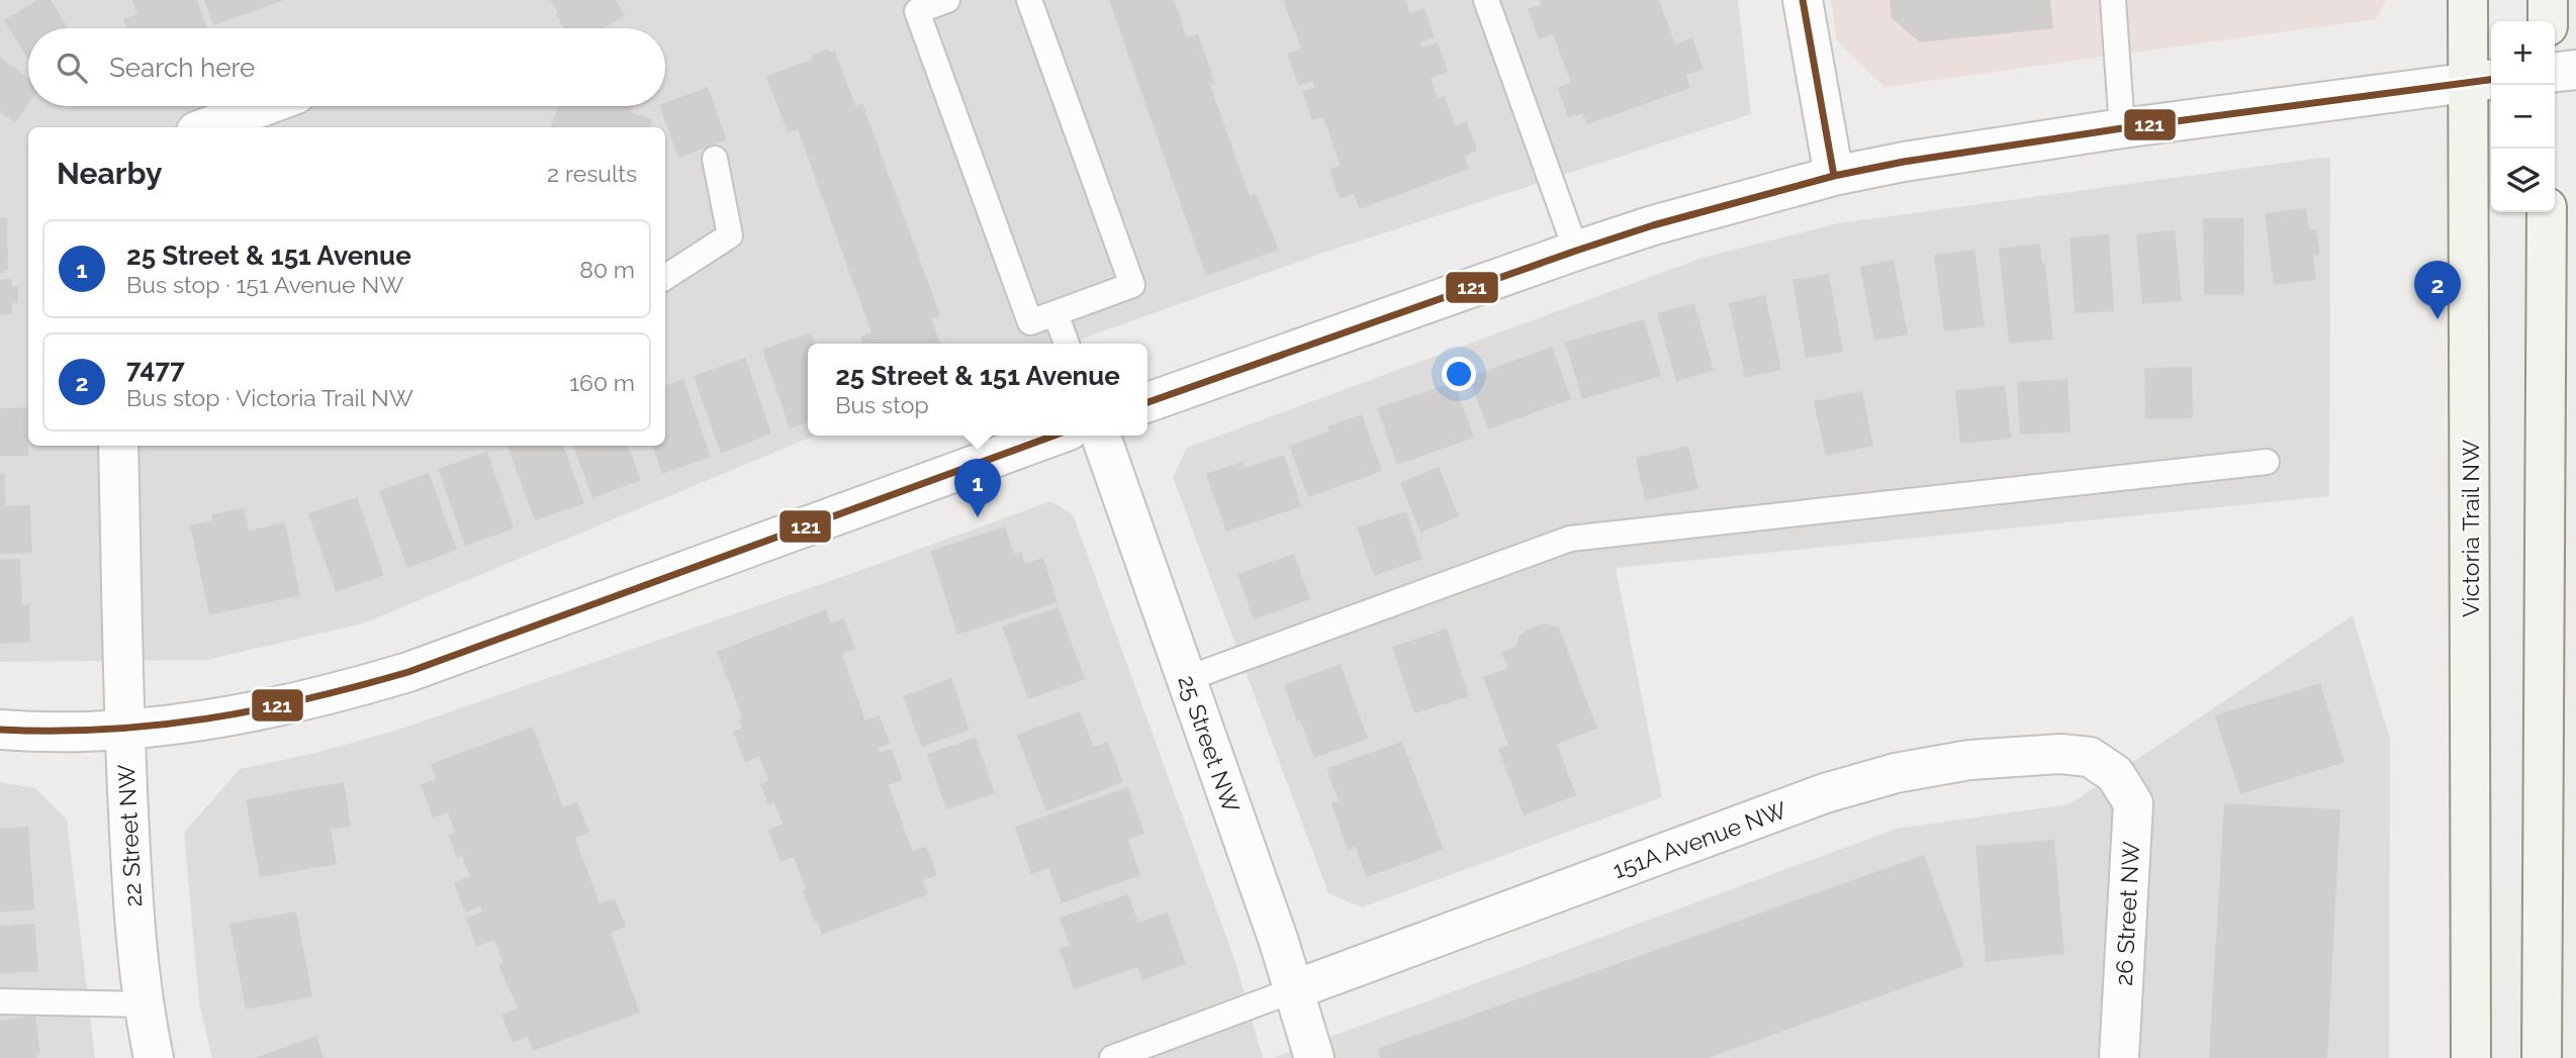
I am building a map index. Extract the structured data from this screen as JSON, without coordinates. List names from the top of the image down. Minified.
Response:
{"streets":{"main road":["Victoria Trail NW"],"street":["25 Street NW","22 Street NW","151A Avenue NW","26 Street NW"]},"crossings":[["25 Street NW","151A Avenue NW"],["151A Avenue NW","26 Street NW"]],"lines":["transit line 121"],"page":{"map_buttons":["+","−"],"search":"Search here","heading":["Nearby","2 results"],"list":[{"mark":"1","name":"25 Street & 151 Avenue","note":"Bus stop · 151 Avenue NW","value":"80 m"},{"mark":"2","name":"7477","note":"Bus stop · Victoria Trail NW","value":"160 m"}],"pins":["2","1"],"popup":["25 Street & 151 Avenue","Bus stop"]}}
